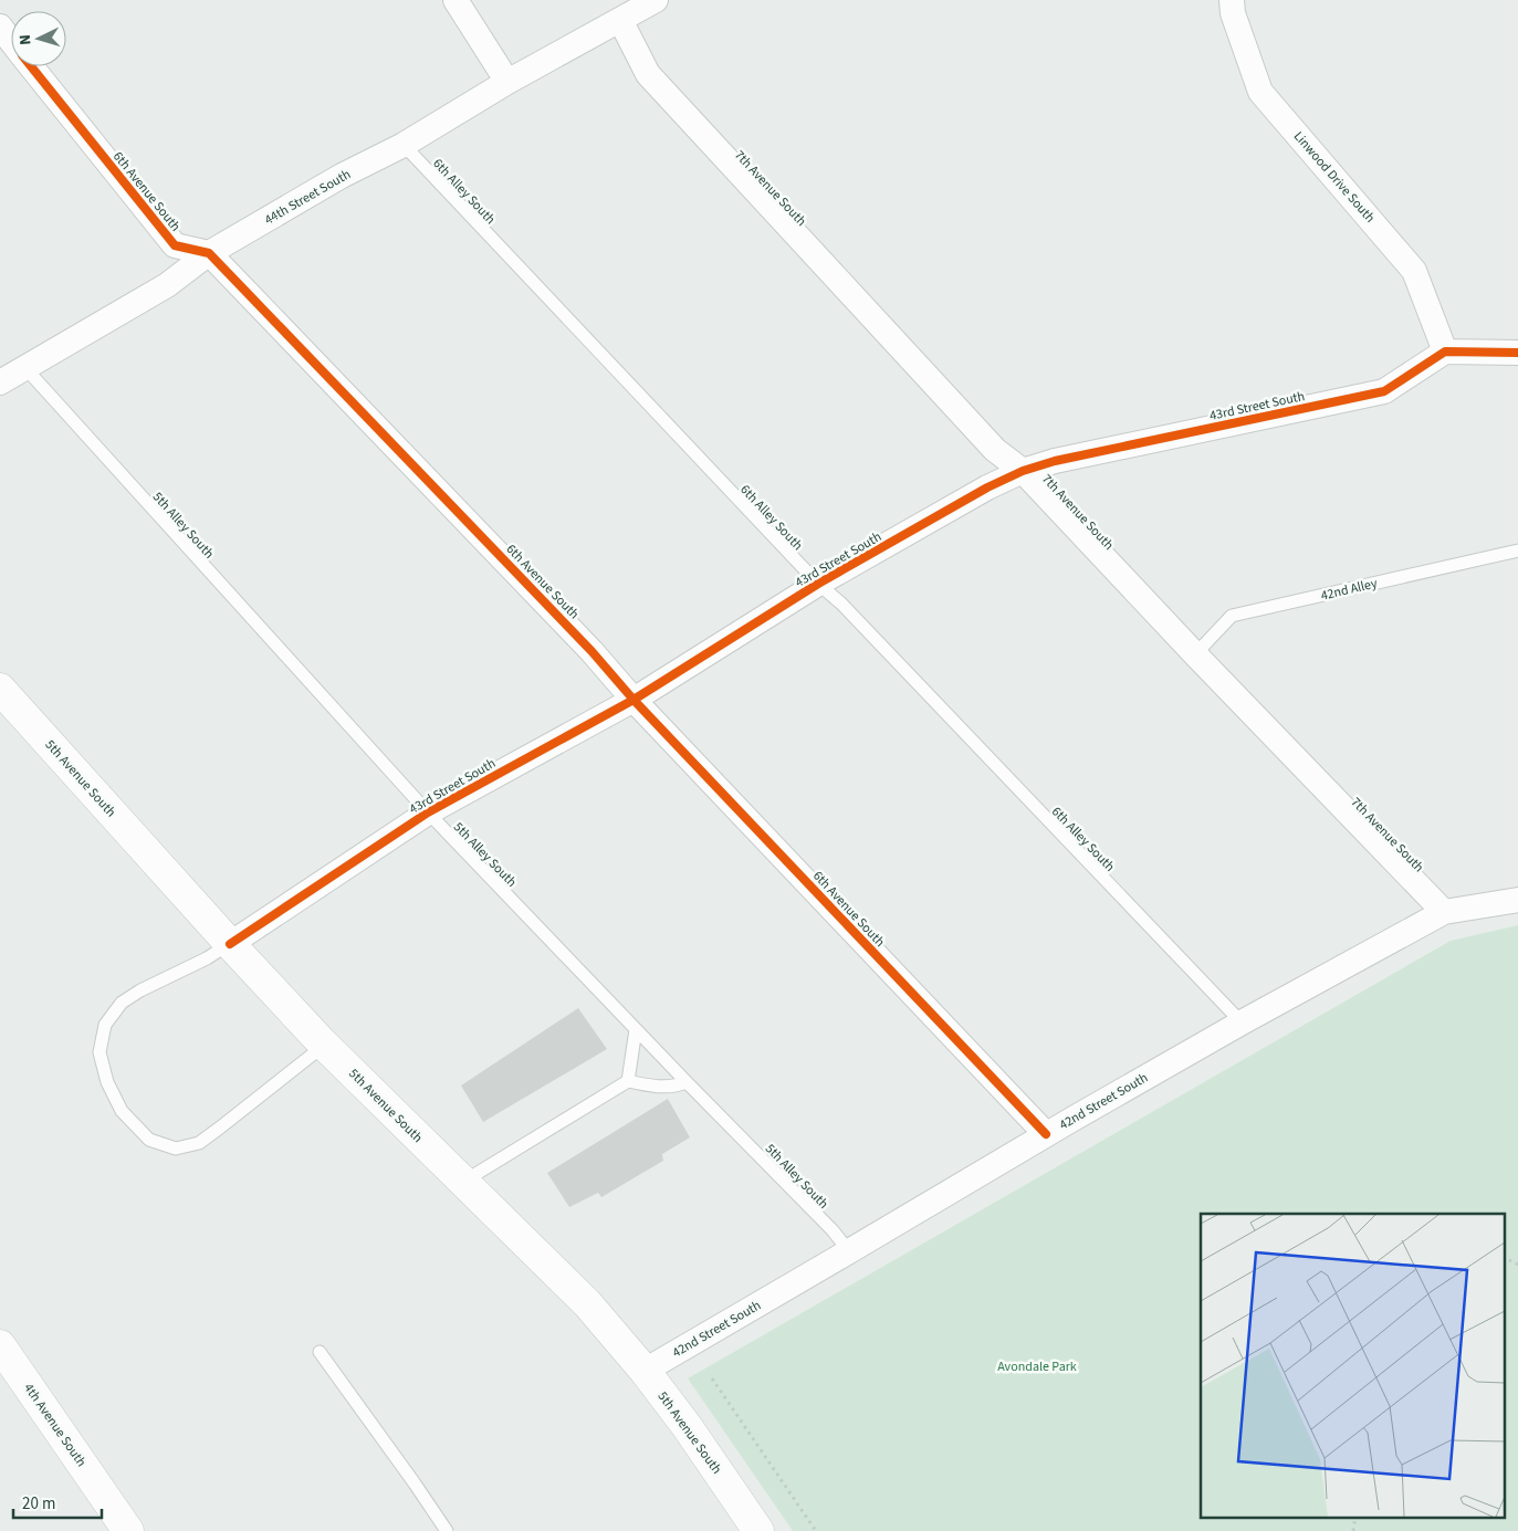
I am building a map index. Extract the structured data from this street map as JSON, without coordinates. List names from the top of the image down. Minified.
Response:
{"streets":{"street":["Linwood Drive South","7th Avenue South","6th Avenue South","44th Street South","43rd Street South","5th Avenue South","42nd Street South","4th Avenue South"],"lane":["6th Alley South","5th Alley South","42nd Alley"]},"crossings":[["Linwood Drive South","43rd Street South"],["7th Avenue South","44th Street South"],["7th Avenue South","43rd Street South"],["7th Avenue South","42nd Alley"],["7th Avenue South","42nd Street South"],["6th Avenue South","44th Street South"],["6th Avenue South","43rd Street South"],["6th Avenue South","42nd Street South"],["6th Alley South","44th Street South"],["6th Alley South","43rd Street South"],["6th Alley South","42nd Street South"],["44th Street South","5th Alley South"],["43rd Street South","5th Alley South"],["43rd Street South","5th Avenue South"],["5th Alley South","42nd Street South"],["5th Avenue South","42nd Street South"]],"parks":["Avondale Park"],"scale_bar":"20 m","north":"left"}
